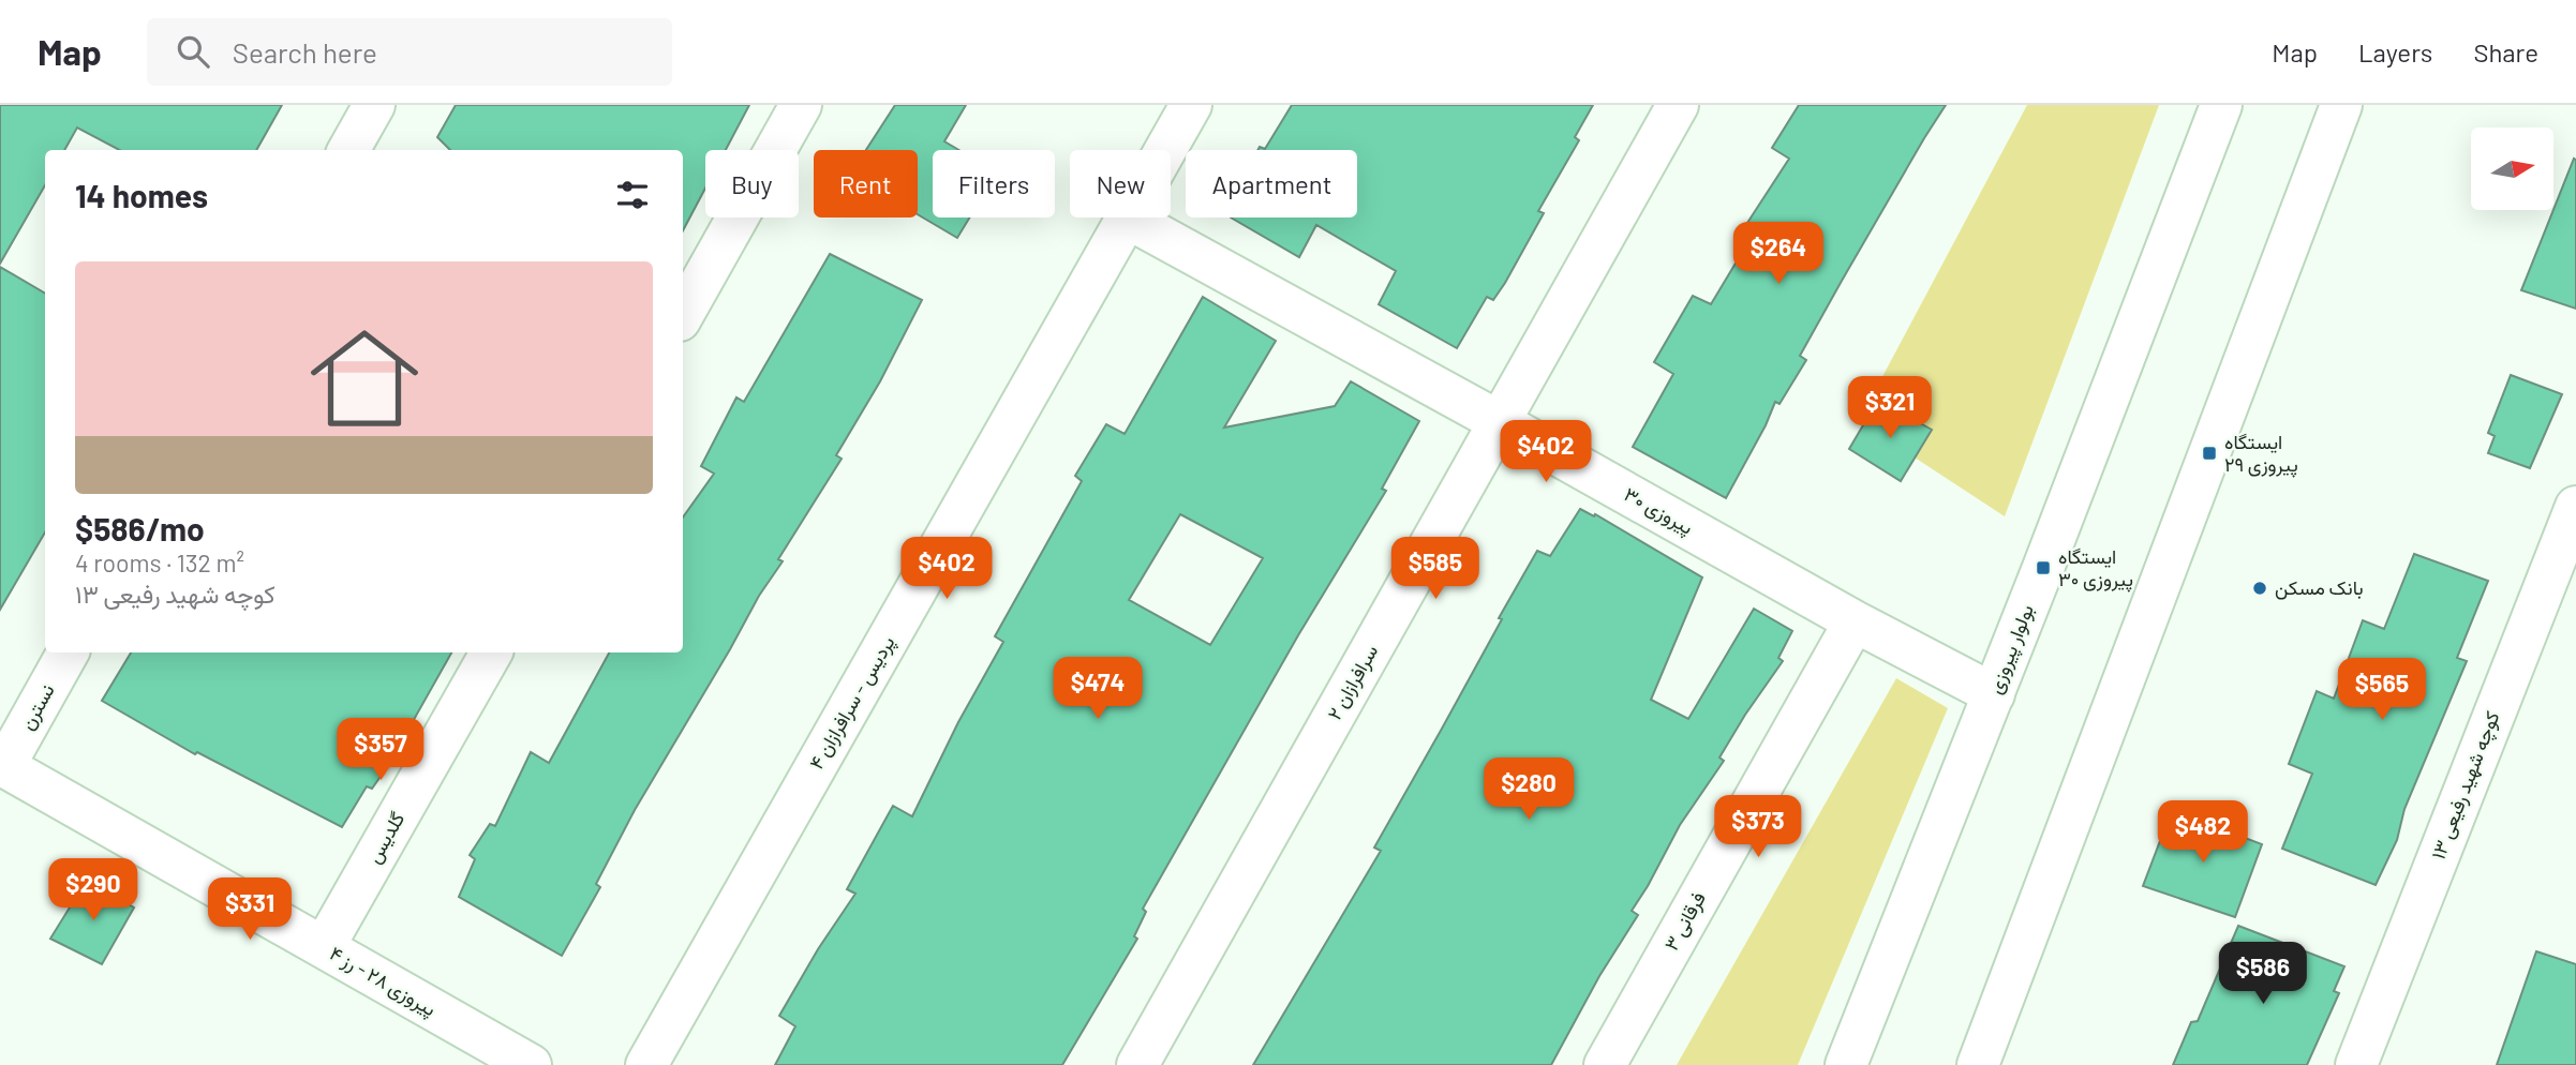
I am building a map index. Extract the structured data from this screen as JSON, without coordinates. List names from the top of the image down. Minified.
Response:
{"streets":{"street":["پیروزی ۳۰","بولوار پیروزی","سرافرازان ۲","پردیس - سرافرازان ۴","نسترن","کوچه شهید رفیعی ۱۳","گلدیس","فرقانی ۳","پیروزی ۲۸ - رز ۴"]},"crossings":[["پیروزی ۳۰","بولوار پیروزی"],["پیروزی ۳۰","سرافرازان ۲"],["پیروزی ۳۰","پردیس - سرافرازان ۴"],["پیروزی ۳۰","فرقانی ۳"],["نسترن","پیروزی ۲۸ - رز ۴"],["گلدیس","پیروزی ۲۸ - رز ۴"]],"places":{"transit":["ایستگاه پیروزی ۲۹","ایستگاه پیروزی ۳۰"],"other":["بانک مسکن"]},"north":"right","page":{"header":"Map","search":"Search here","nav":["Map","Layers","Share"],"chip":["Buy","Rent","Filters","New","Apartment"],"heading":"14 homes","price":["$264","$321","$402","$402","$585","$474","$565","$357","$280","$373","$482","$290","$331","$586"],"list":[{"name":"$586/mo","note":"4 rooms · 132 m² · کوچه شهید رفیعی ۱۳"}]}}
